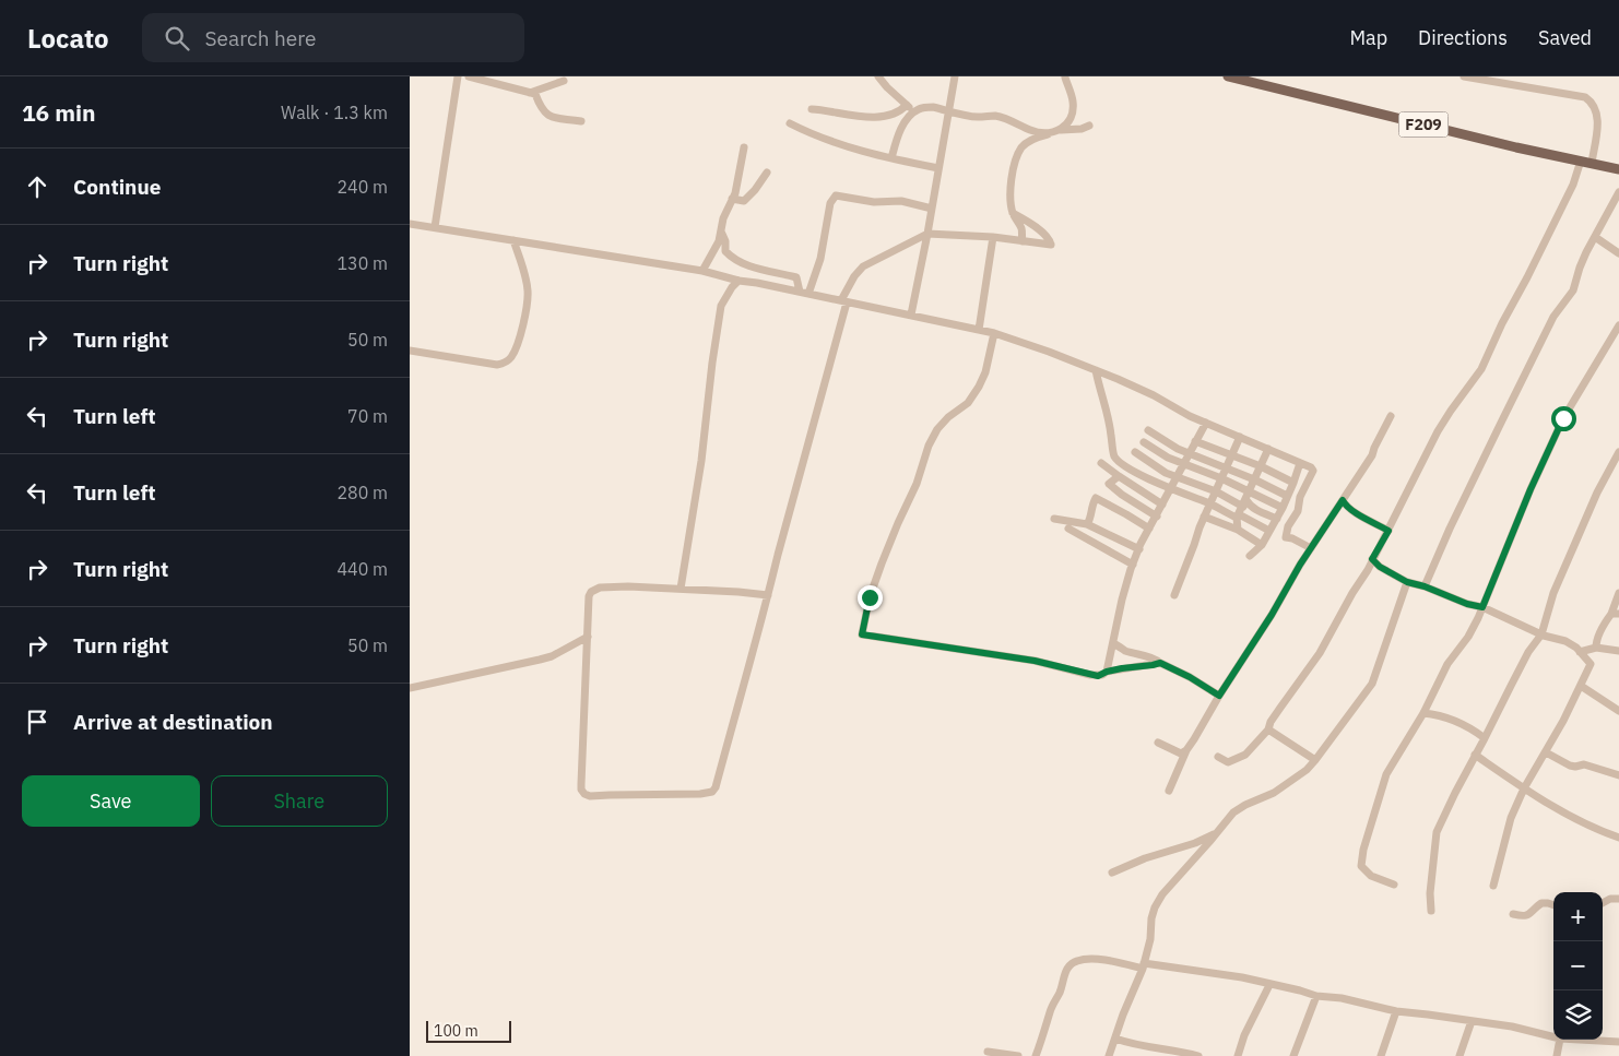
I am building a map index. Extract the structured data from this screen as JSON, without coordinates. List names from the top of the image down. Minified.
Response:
{"streets":{"main road":["F209"]},"scale_bar":"100 m","page":{"header":"Locato","search":"Search here","nav":["Map","Directions","Saved"],"heading":["16 min","Walk · 1.3 km"],"list":[["Continue","240 m"],["Turn right","130 m"],["Turn right","50 m"],["Turn left","70 m"],["Turn left","280 m"],["Turn right","440 m"],["Turn right","50 m"],"Arrive at destination"],"buttons":["Save","Share"],"map_buttons":["+","−"],"scale":"100 m"}}
